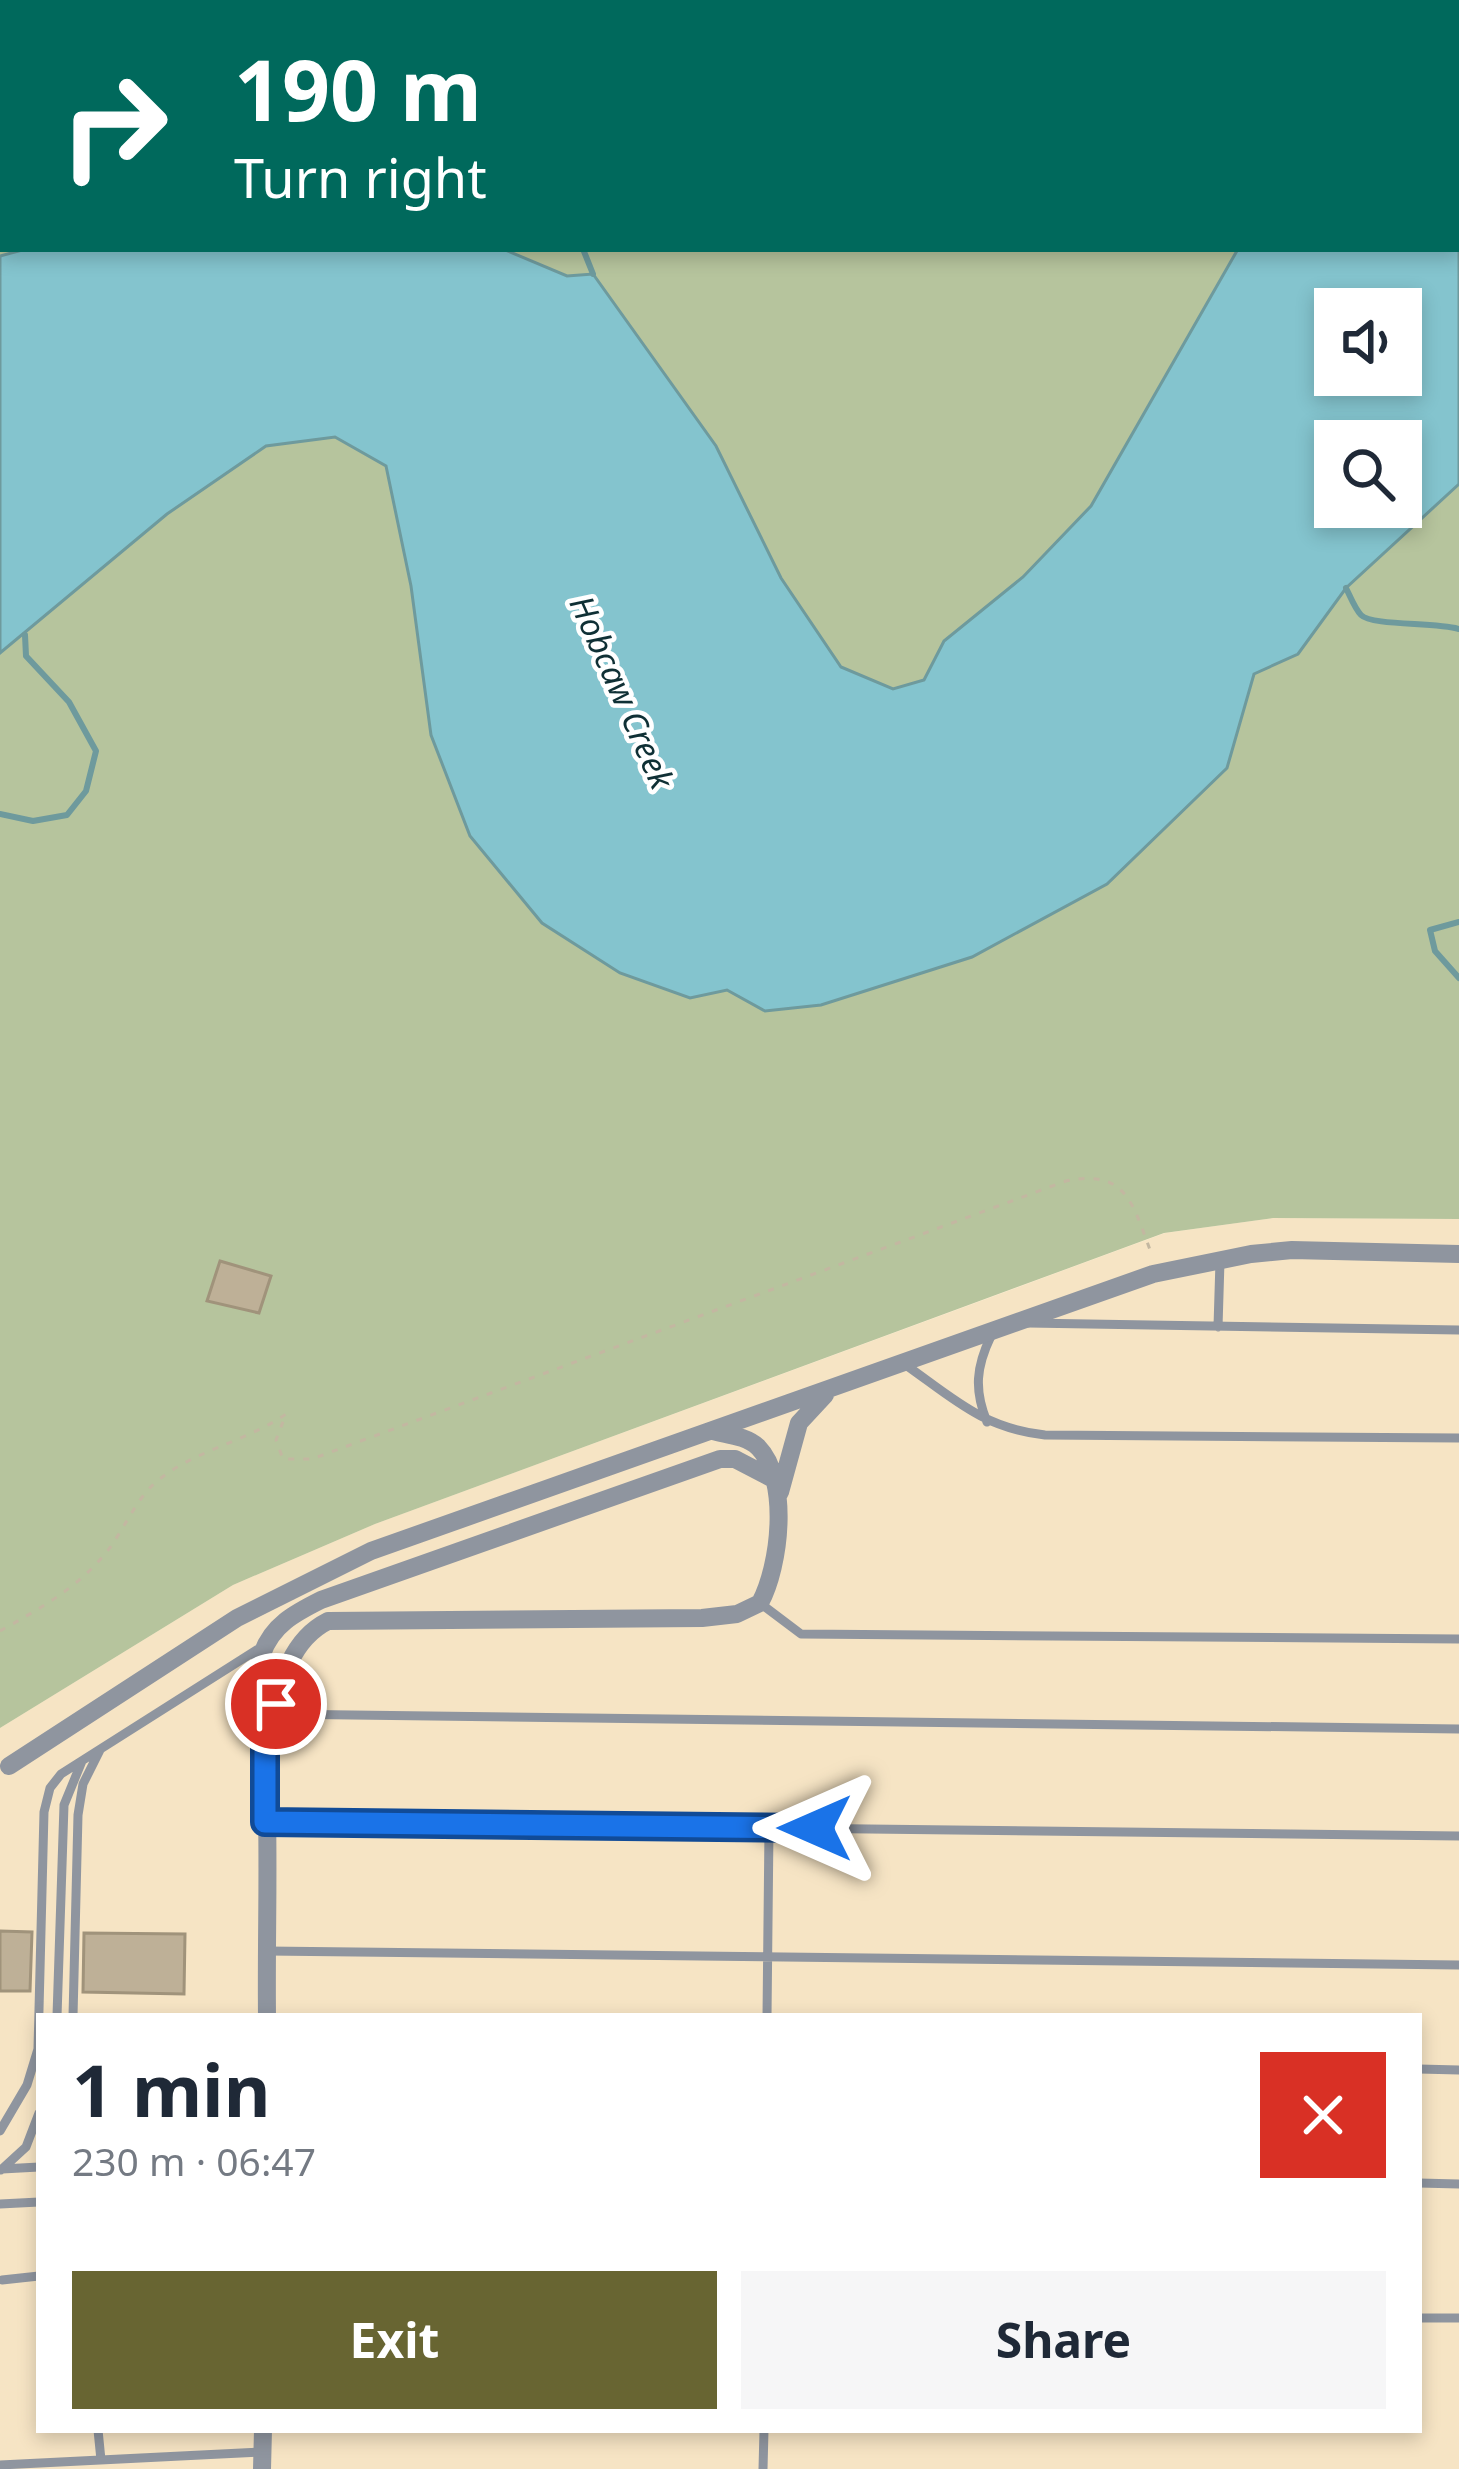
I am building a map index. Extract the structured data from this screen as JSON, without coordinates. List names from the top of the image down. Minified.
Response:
{"water":["Hobcaw Creek"],"page":{"turn":["190 m","Turn right"],"heading":["1 min","230 m · 06:47"],"buttons":["Exit","Share"]}}
